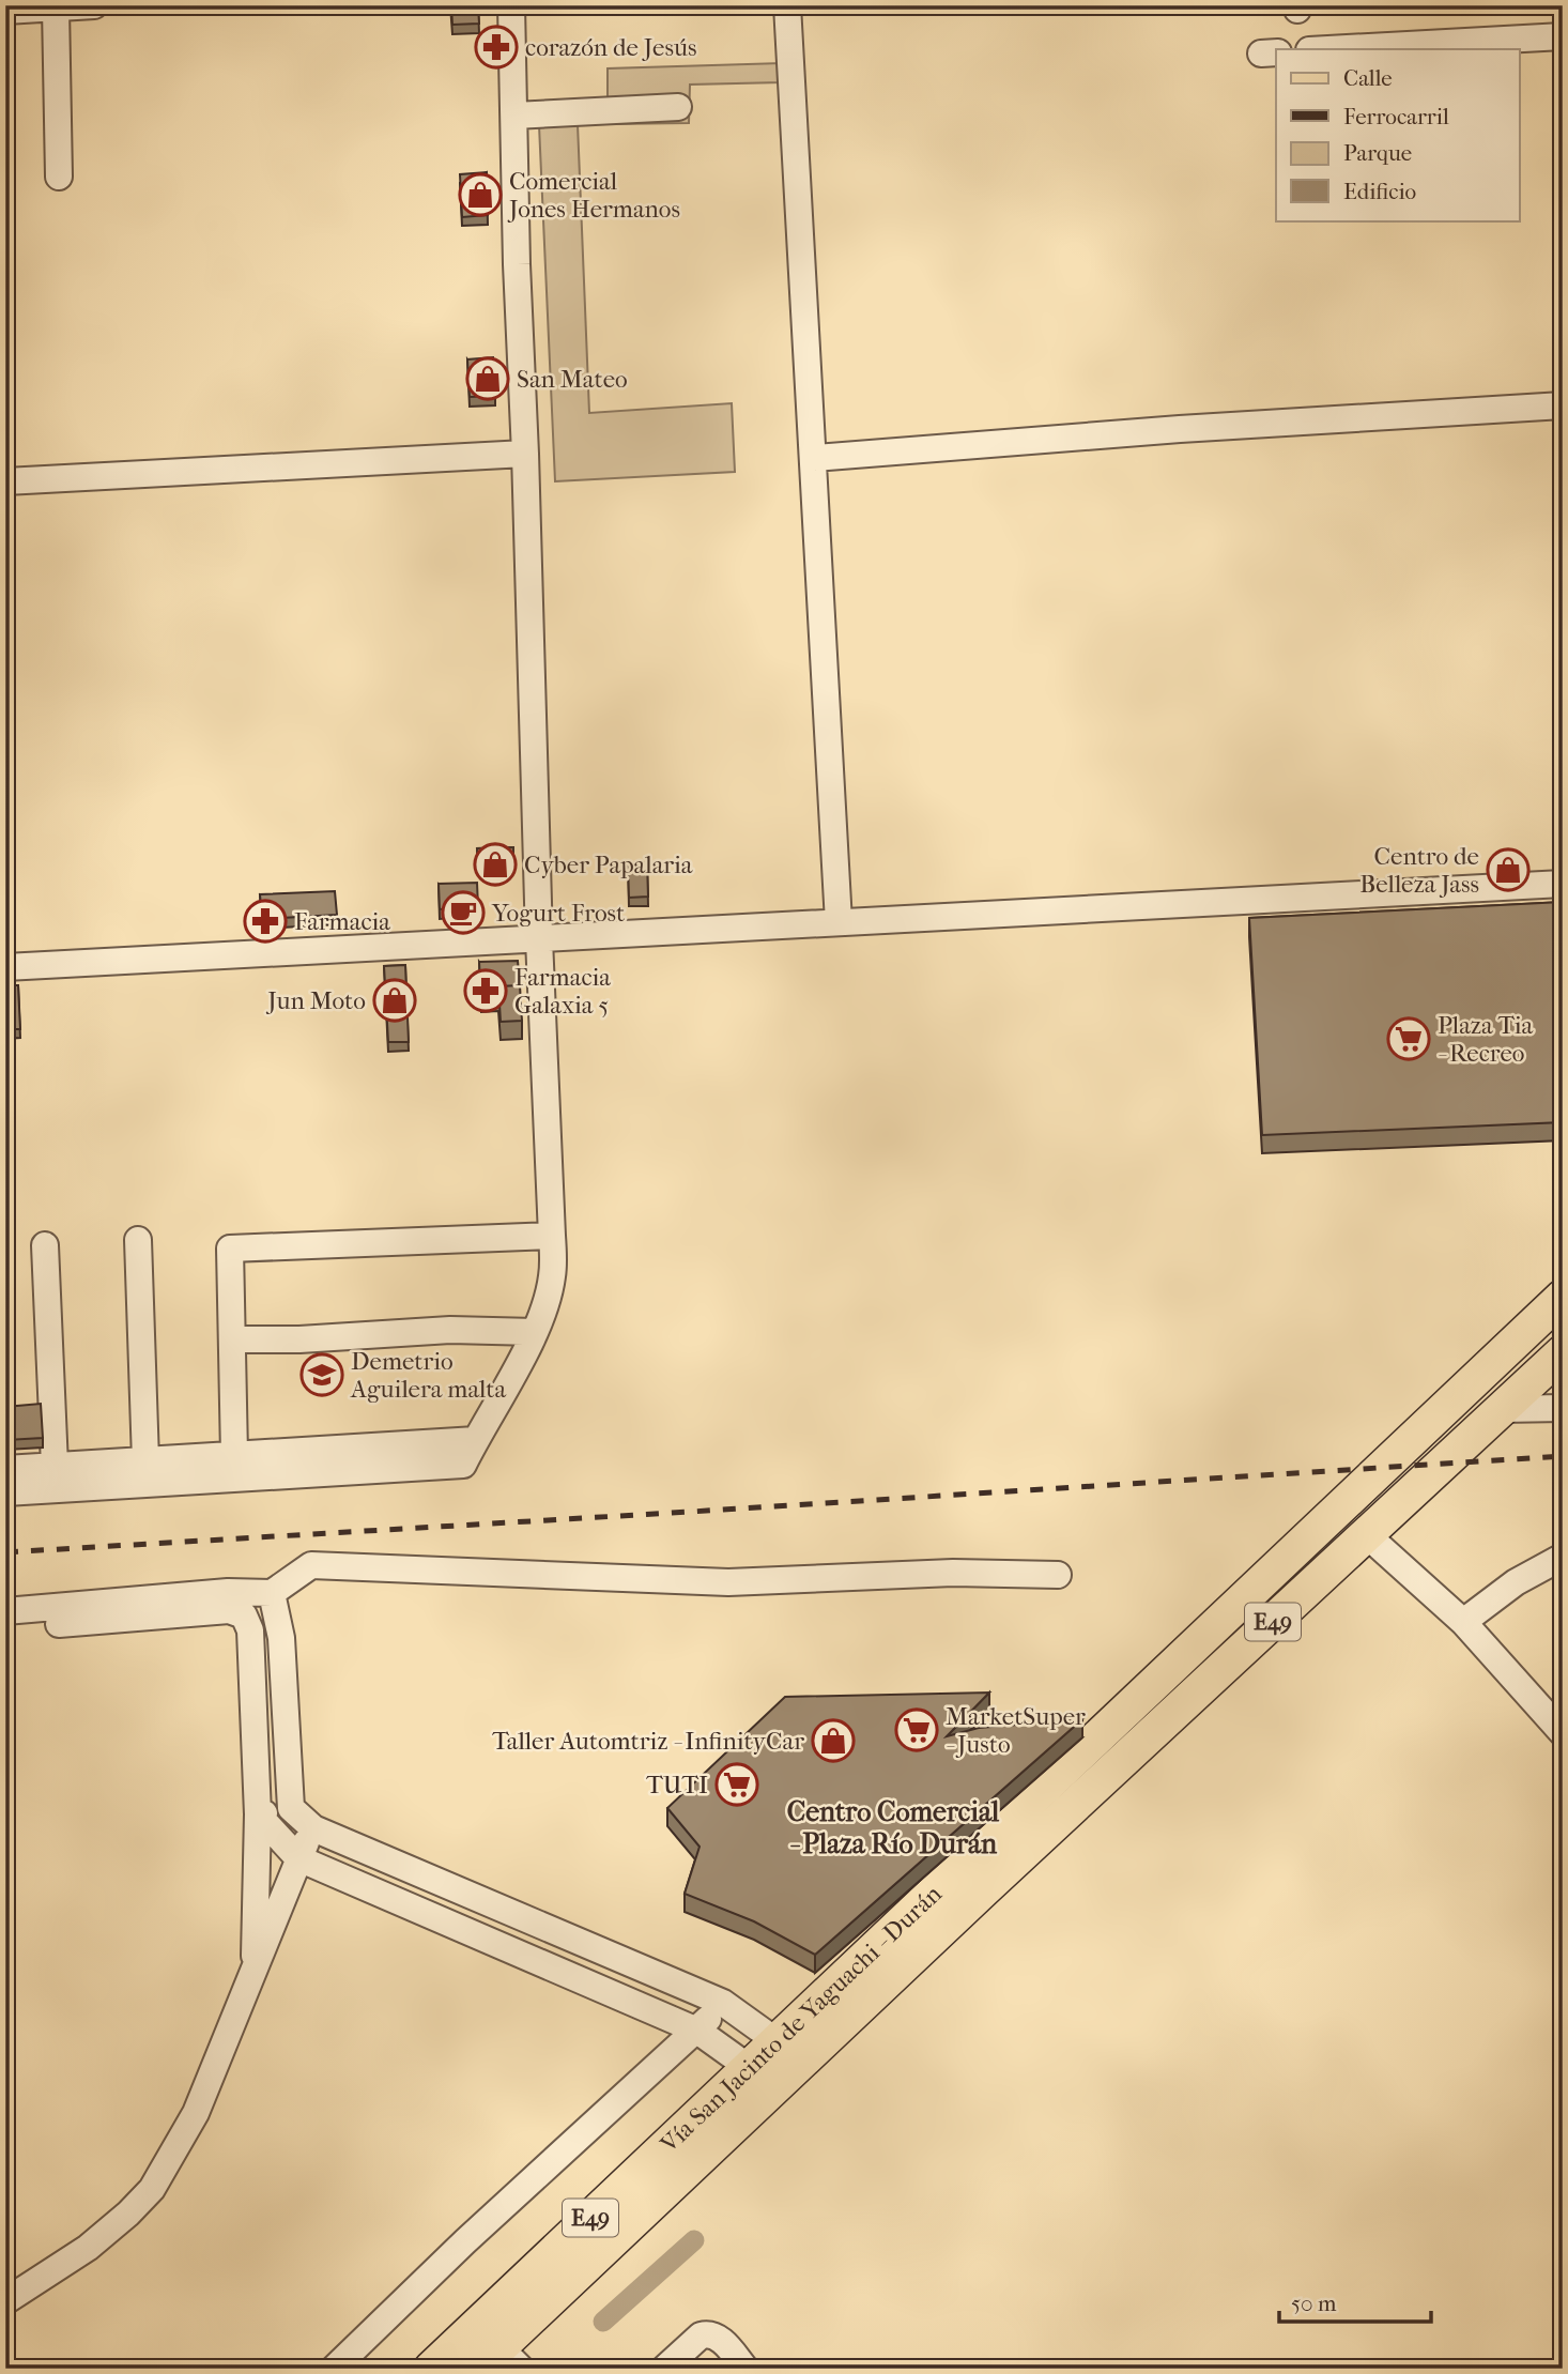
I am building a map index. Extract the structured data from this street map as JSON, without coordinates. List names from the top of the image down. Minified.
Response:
{"streets":{"main road":["E49","Vía San Jacinto de Yaguachi - Durán"]},"districts":["Centro Comercial - Plaza Río Durán"],"places":{"pharmacy":["corazón de Jesús","Farmacia","Farmacia Galaxia 5"],"shop":["Comercial Jones Hermanos","San Mateo","Cyber Papalaria","Centro de Belleza Jass","Jun Moto","Taller Automtriz - InfinityCar"],"cafe":["Yogurt Frost"],"supermarket":["Plaza Tia - Recreo","MarketSuper - Justo","TUTI"],"school or university":["Demetrio Aguilera malta"]},"legend":["Calle","Ferrocarril","Parque","Edificio"],"scale_bar":"50 m"}
